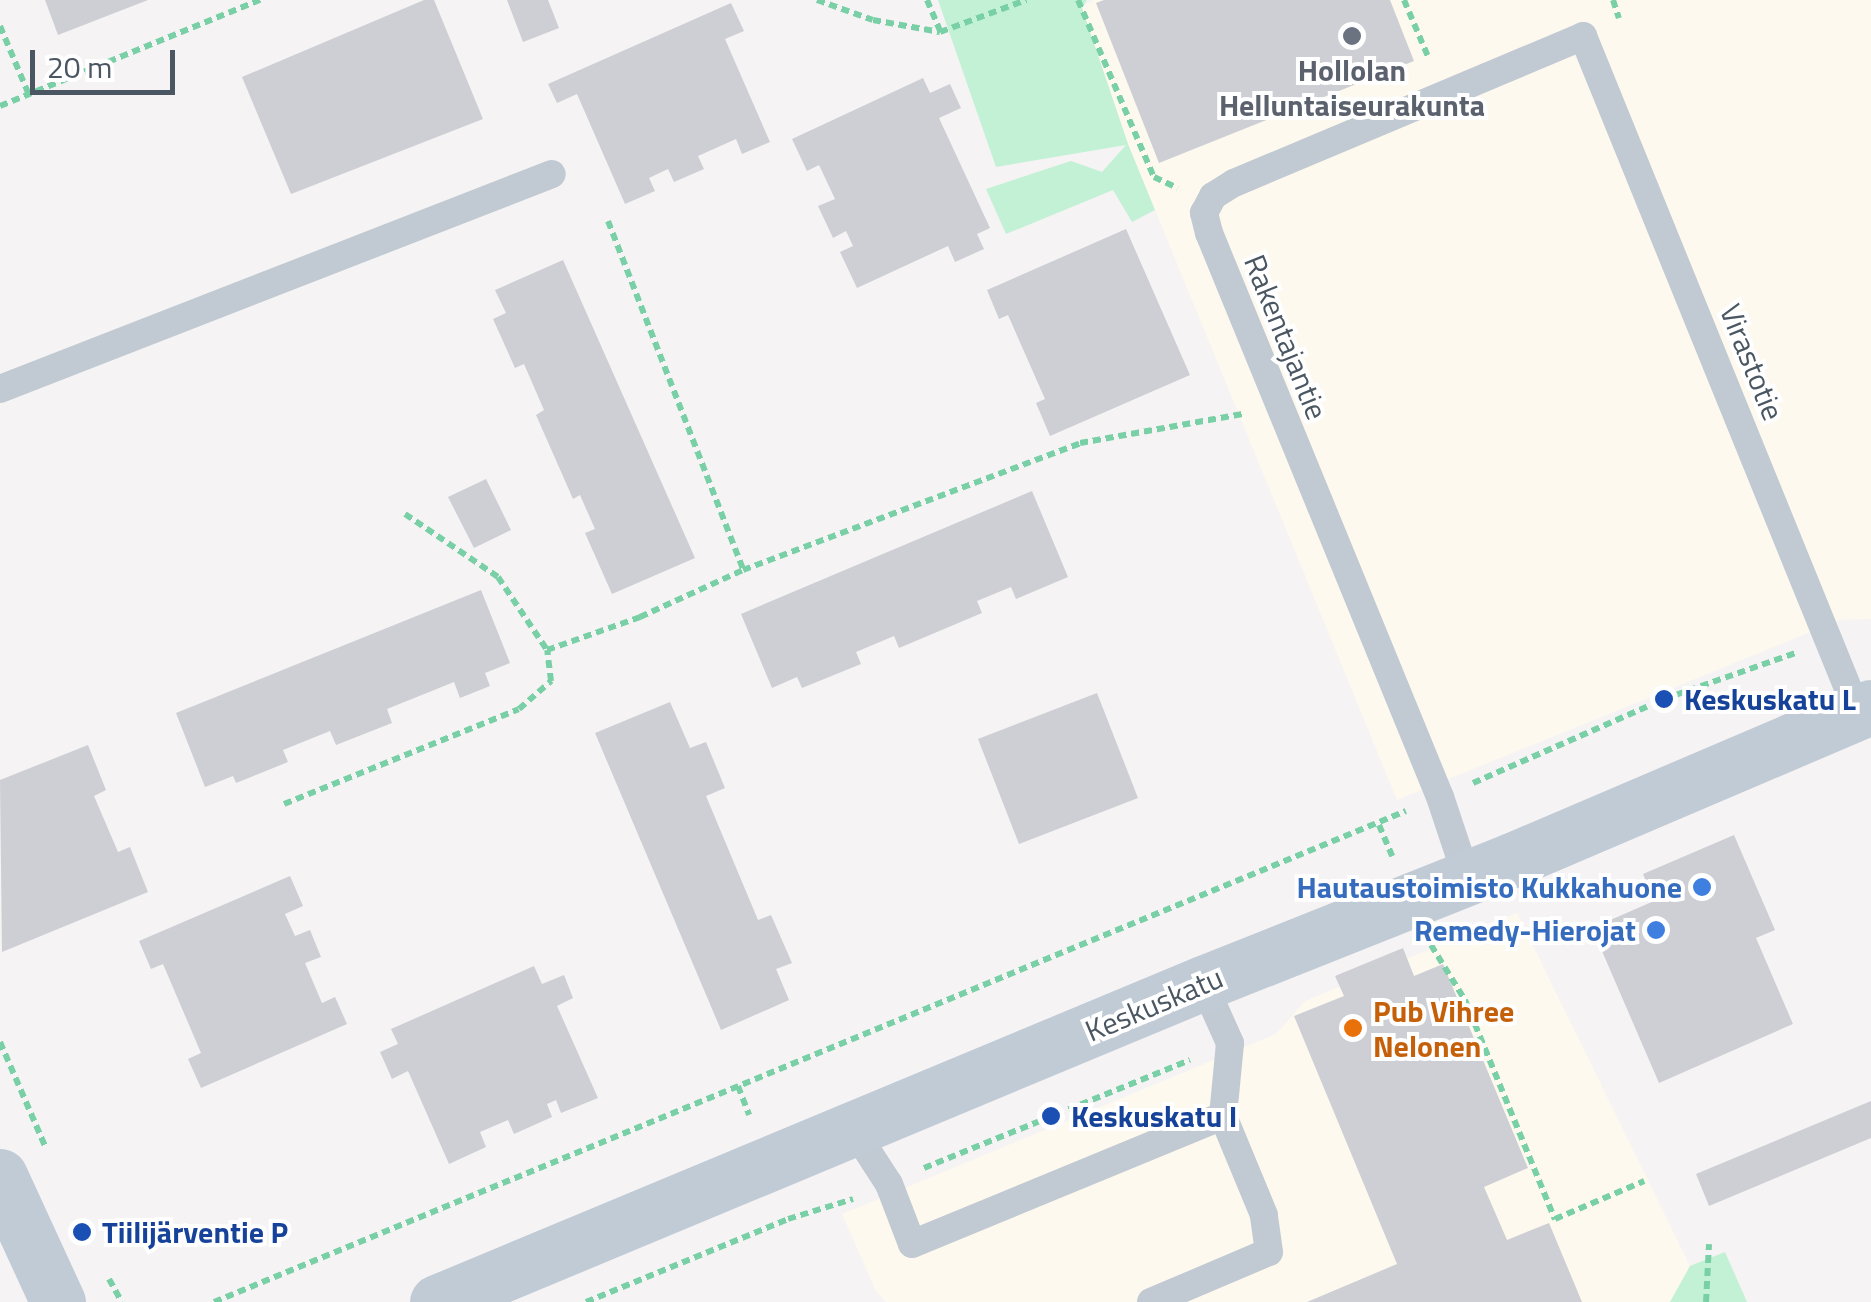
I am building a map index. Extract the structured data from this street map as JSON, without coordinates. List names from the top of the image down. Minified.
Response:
{"streets":{"main road":["Keskuskatu"],"lane":["Rakentajantie","Virastotie"]},"crossings":[["Rakentajantie","Virastotie"],["Rakentajantie","Keskuskatu"],["Virastotie","Keskuskatu"]],"places":["Hollolan Helluntaiseurakunta","Keskuskatu L","Hautaustoimisto Kukkahuone","Remedy-Hierojat","Pub Vihree Nelonen","Keskuskatu I","Tiilijärventie P"],"scale_bar":"20 m"}
